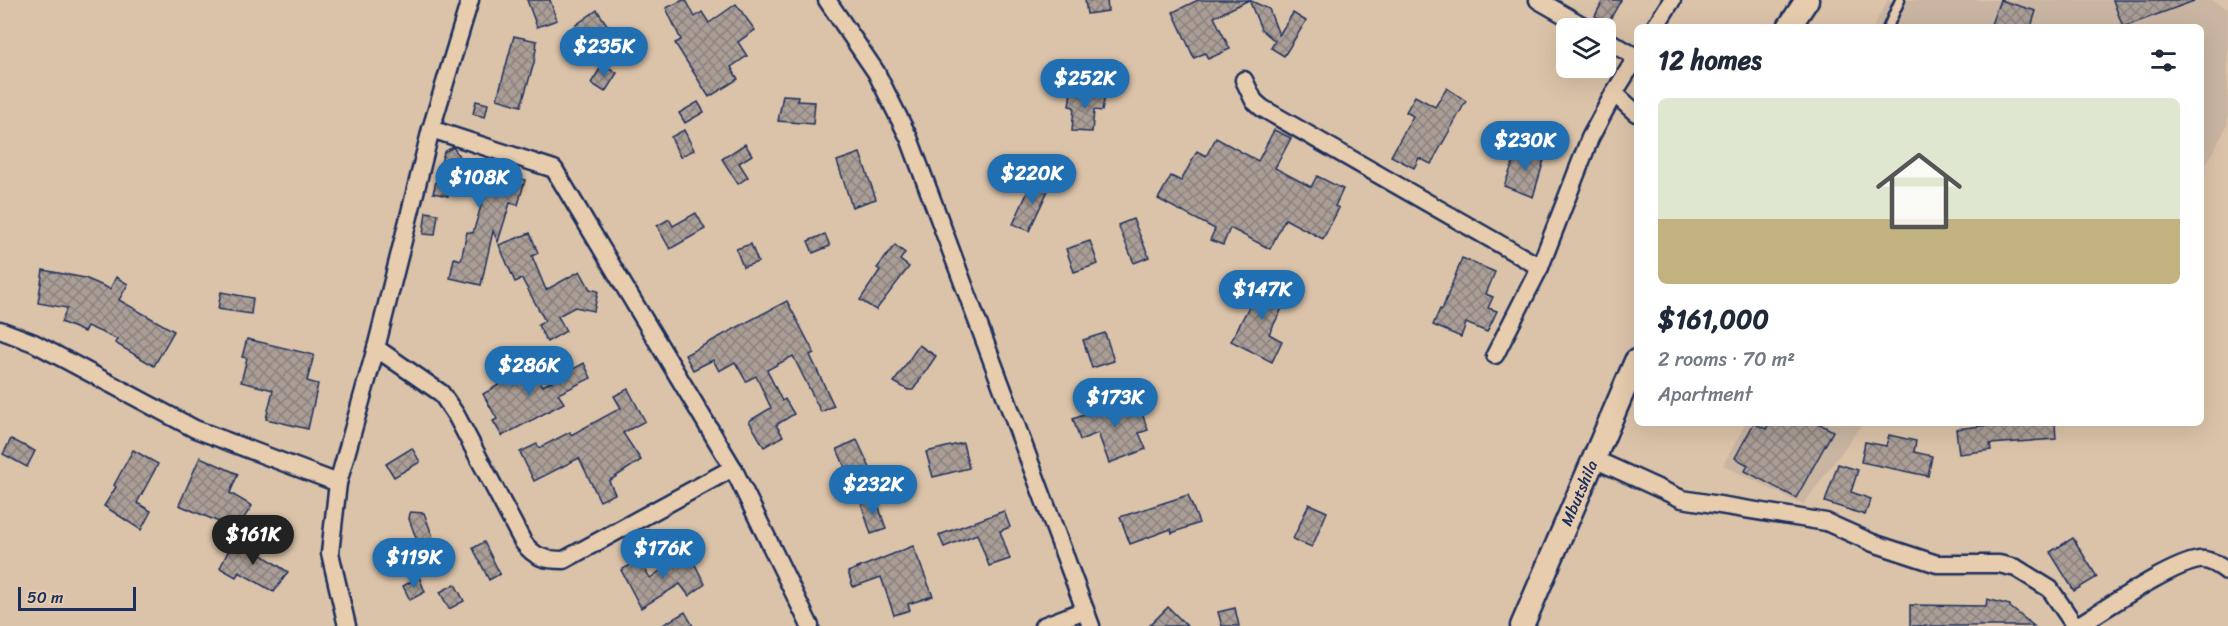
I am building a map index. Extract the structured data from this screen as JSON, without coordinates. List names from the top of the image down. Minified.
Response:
{"streets":{"street":["Mbutshila"]},"scale_bar":"50 m","page":{"heading":"12 homes","price":["$235K","$252K","$230K","$220K","$108K","$147K","$286K","$173K","$232K","$161K","$176K","$119K"],"list":[{"name":"$161,000","note":"2 rooms · 70 m² · Apartment"}],"scale":"50 m"}}
